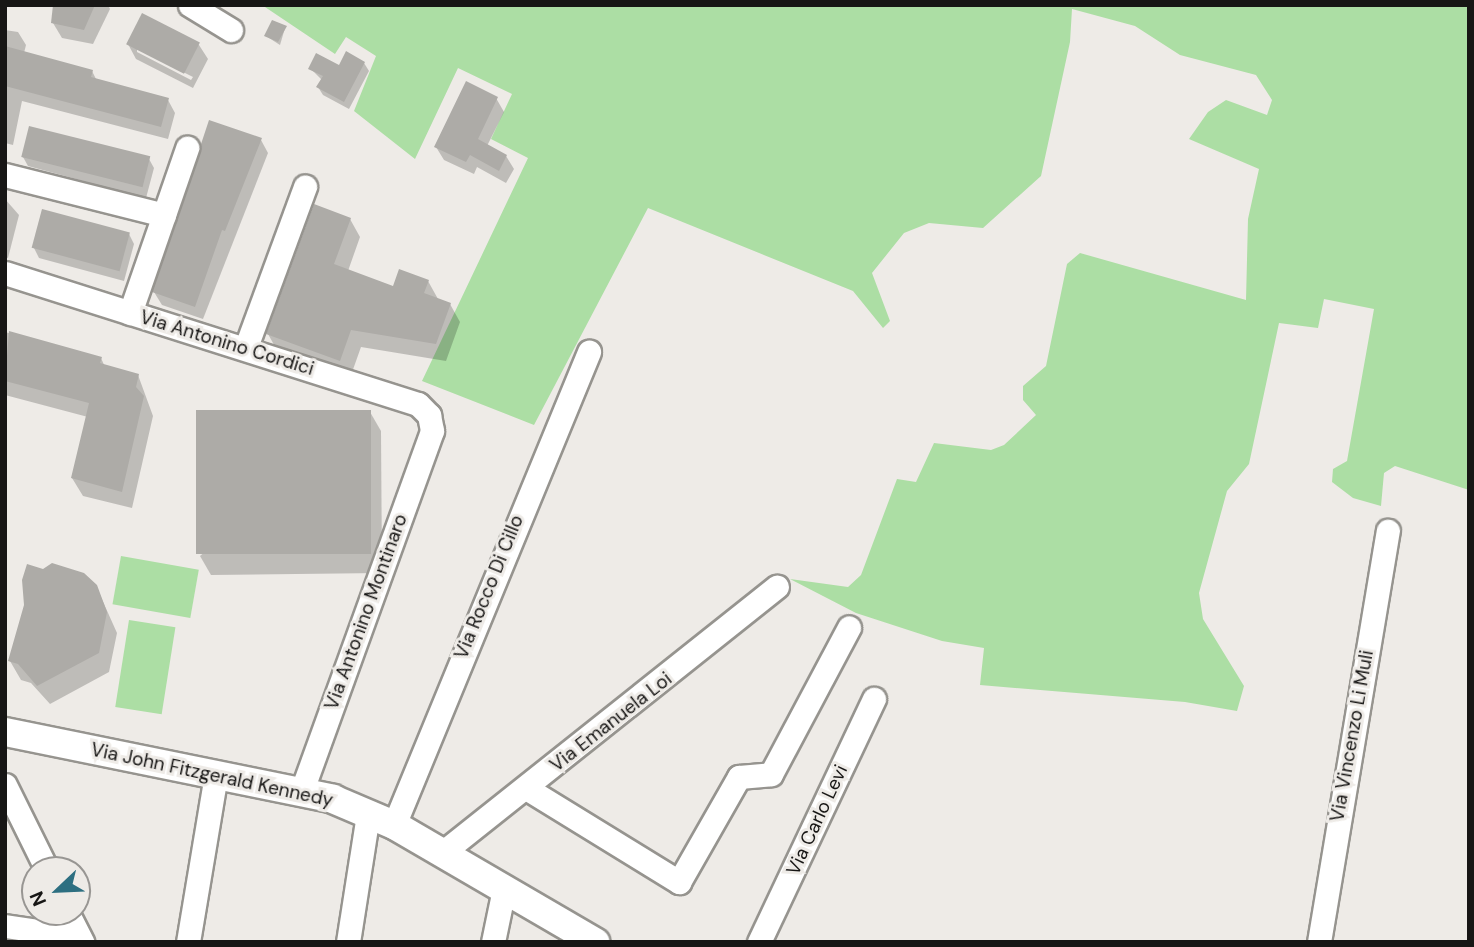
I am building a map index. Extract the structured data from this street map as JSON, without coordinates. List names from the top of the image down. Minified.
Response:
{"streets":{"street":["Via Antonino Cordici","Via Rocco Di Cillo","Via Antonino Montinaro","Via Emanuela Loi","Via Vincenzo Li Muli","Via John Fitzgerald Kennedy","Via Carlo Levi"]},"crossings":[["Via Antonino Cordici","Via Antonino Montinaro"],["Via Rocco Di Cillo","Via John Fitzgerald Kennedy"],["Via Antonino Montinaro","Via John Fitzgerald Kennedy"],["Via Emanuela Loi","Via John Fitzgerald Kennedy"]],"north":"bottom left"}
